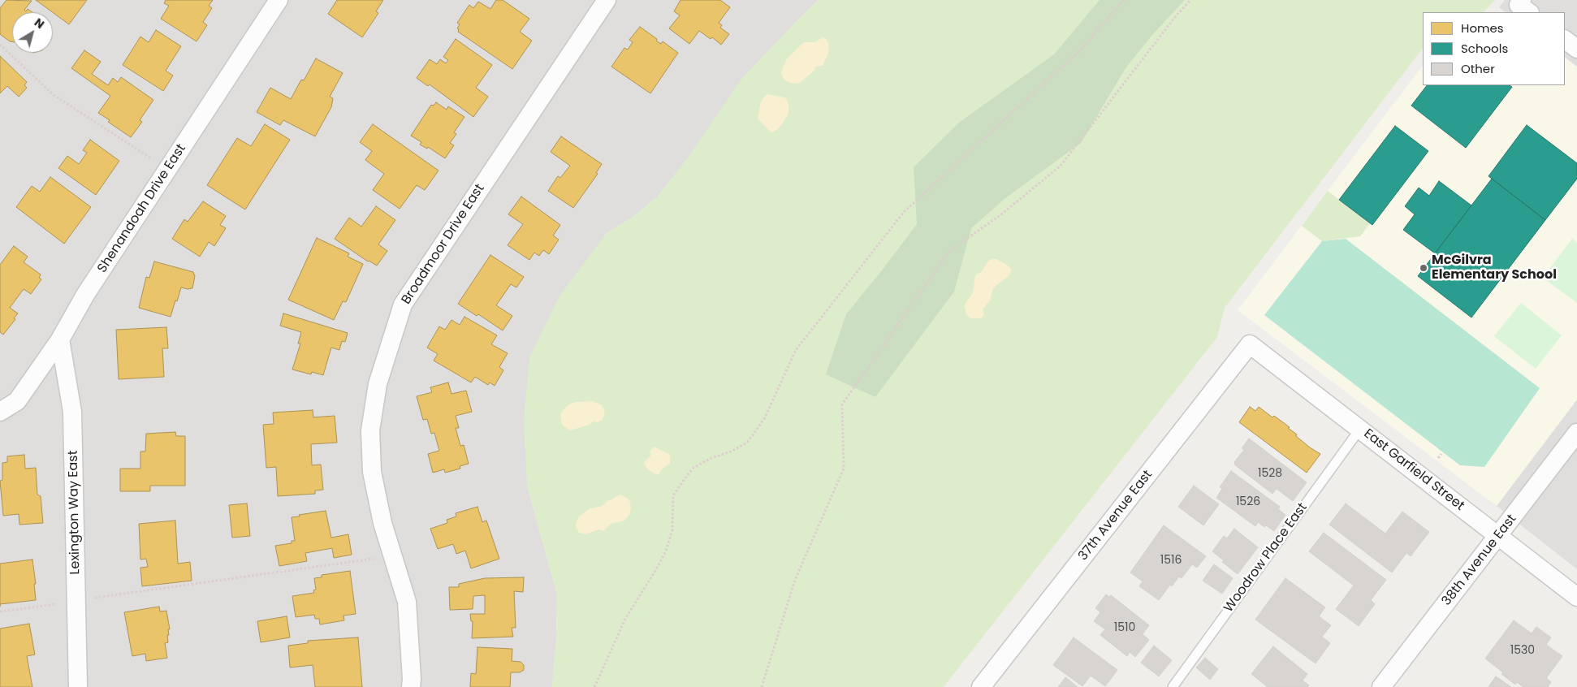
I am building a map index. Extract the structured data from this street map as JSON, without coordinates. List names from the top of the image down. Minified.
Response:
{"streets":{"street":["Shenandoah Drive East","Broadmoor Drive East","East Garfield Street","Lexington Way East","37th Avenue East","38th Avenue East"],"lane":["Woodrow Place East"]},"crossings":[["Shenandoah Drive East","Lexington Way East"],["East Garfield Street","37th Avenue East"],["East Garfield Street","Woodrow Place East"],["East Garfield Street","38th Avenue East"]],"places":["McGilvra Elementary School"],"house_numbers":["1528","1526","1516","1510","1530"],"legend":["Homes","Schools","Other"],"north":"top right"}
